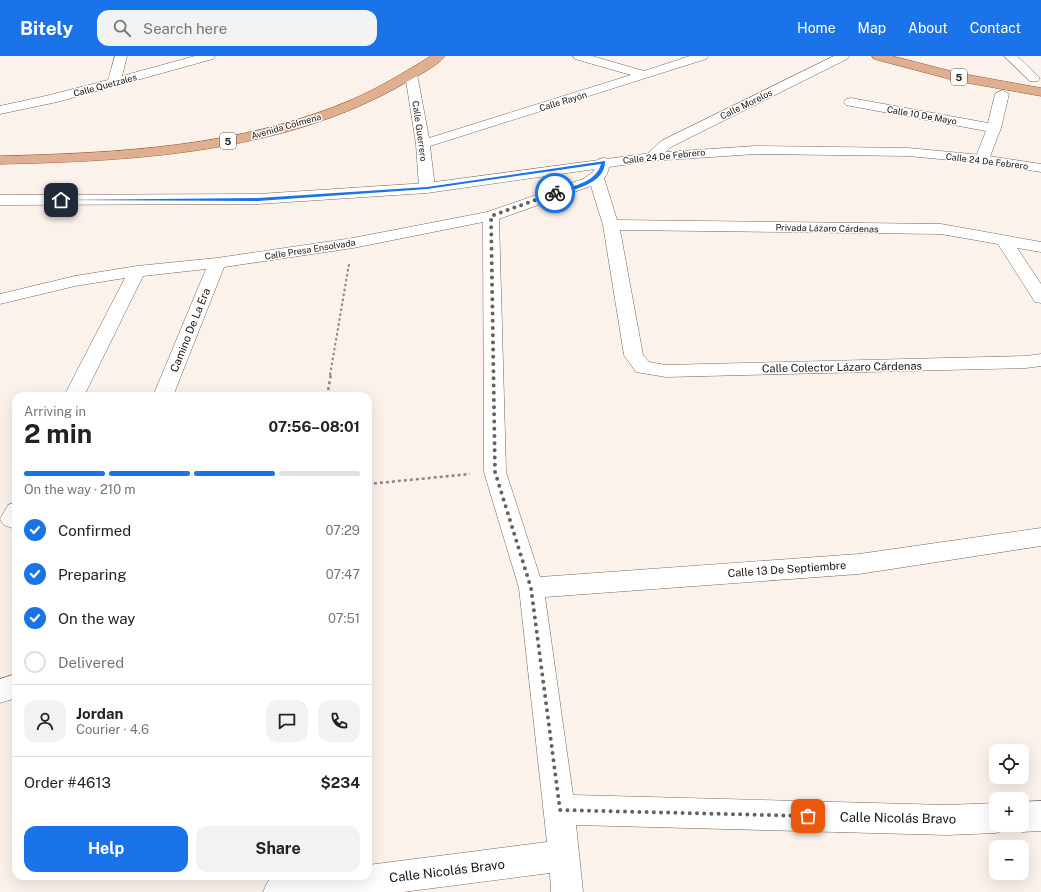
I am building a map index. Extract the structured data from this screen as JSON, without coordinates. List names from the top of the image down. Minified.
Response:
{"streets":{"main road":["5","Avenida Colmena"],"street":["Calle Quetzales","Calle Rayón","Calle Morelos","Calle 10 De Mayo","Calle Guerrero","Calle 24 De Febrero","Privada Lázaro Cárdenas","Calle Presa Ensolvada","Camino De La Era","Calle Colector Lázaro Cárdenas","Calle 13 De Septiembre","Calle Nicolás Bravo"]},"crossings":[["Calle Rayón","Calle Guerrero"],["Calle Morelos","Calle 24 De Febrero"],["Avenida Colmena","Calle Guerrero"],["Calle Guerrero","Calle 24 De Febrero"],["Privada Lázaro Cárdenas","Calle Colector Lázaro Cárdenas"],["Calle Presa Ensolvada","Camino De La Era"]],"page":{"header":"Bitely","search":"Search here","nav":["Home","Map","About","Contact"],"heading":["2 min","Arriving in","07:56–08:01"],"panel":["Jordan","Courier · 4.6","Order #4613","$234"],"bar":"On the way · 210 m","list":[["Confirmed","07:29"],["Preparing","07:47"],["On the way","07:51"],"Delivered"],"map_buttons":["+","−"],"buttons":["Help","Share"]}}
